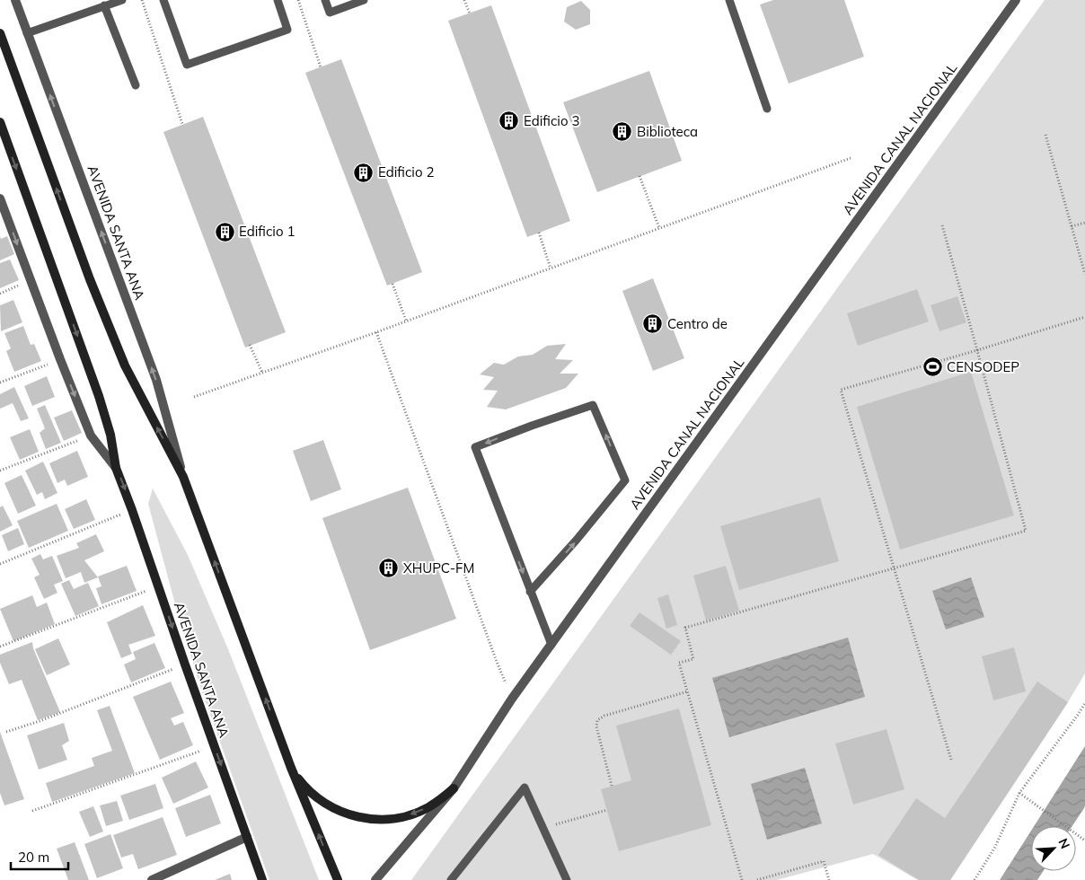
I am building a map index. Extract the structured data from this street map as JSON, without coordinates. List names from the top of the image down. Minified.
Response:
{"streets":{"main road":["AVENIDA SANTA ANA"],"street":["AVENIDA CANAL NACIONAL"]},"places":{"building":["Edificio 3","Biblioteca","Edificio 2","Edificio 1","Centro de","XHUPC-FM"],"sports":["CENSODEP"]},"scale_bar":"20 m","north":"top right"}
